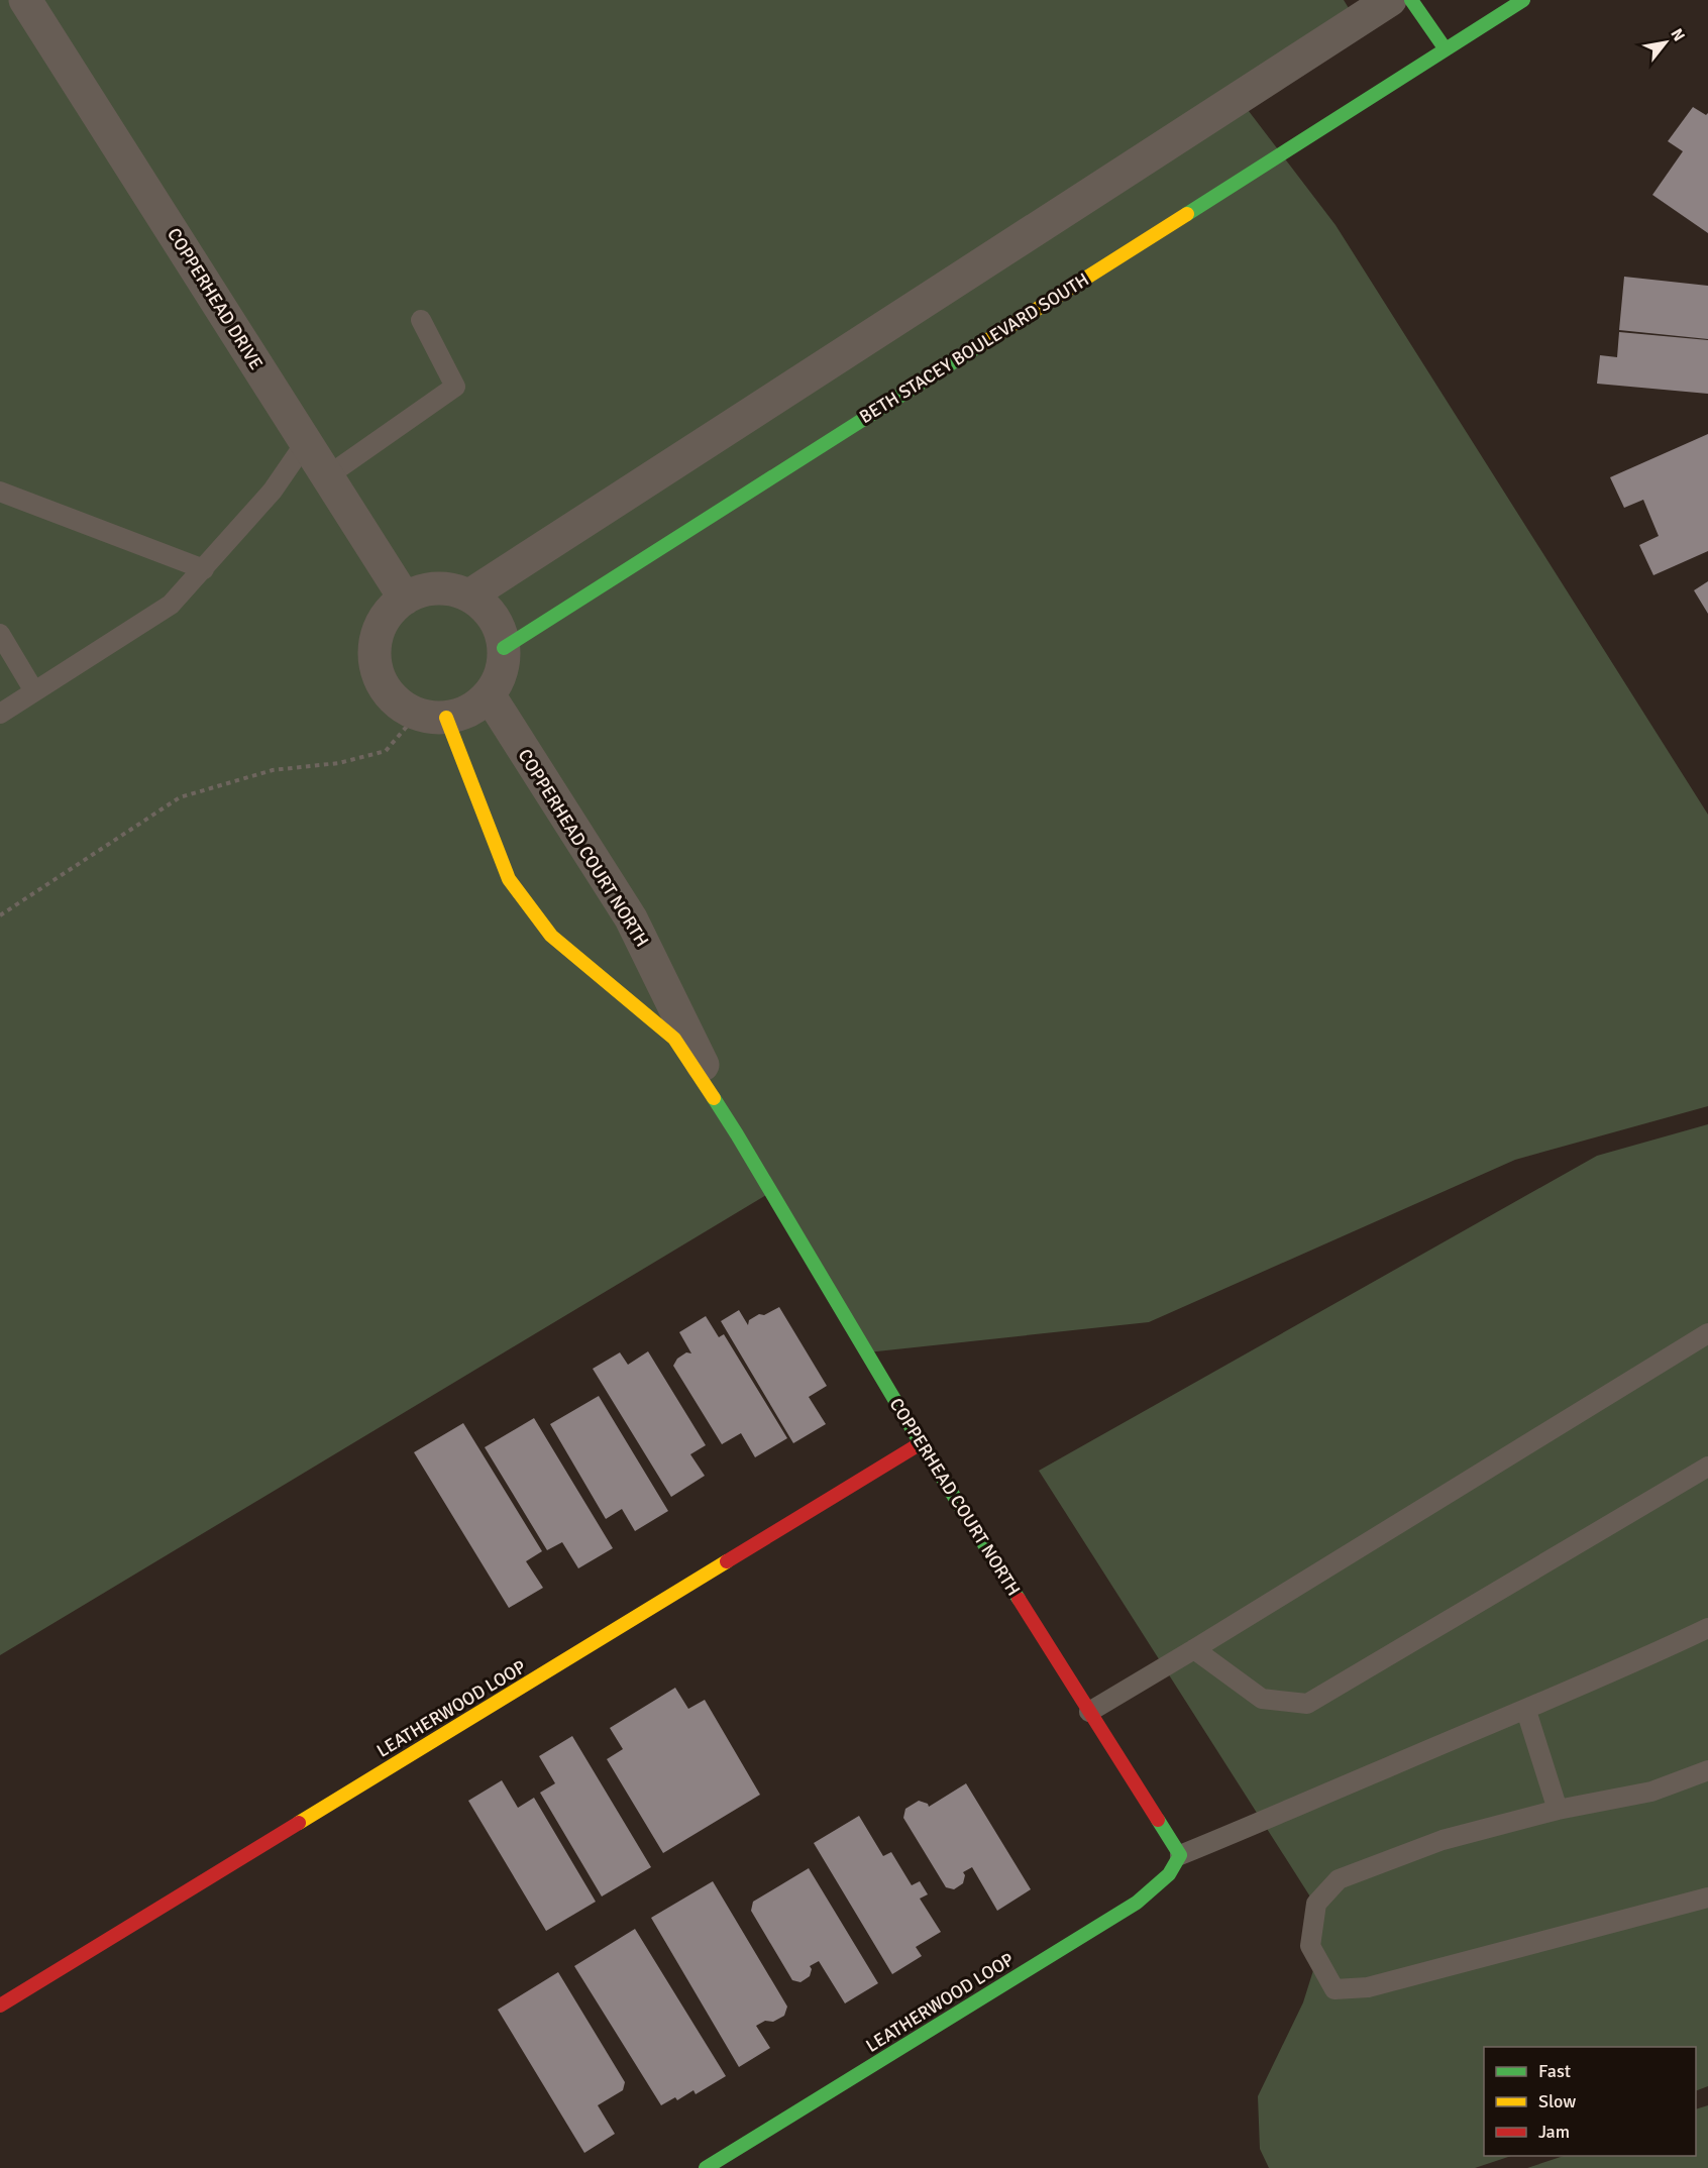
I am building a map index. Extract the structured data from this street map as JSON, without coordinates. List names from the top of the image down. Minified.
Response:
{"streets":{"street":["COPPERHEAD DRIVE","BETH STACEY BOULEVARD SOUTH","COPPERHEAD COURT NORTH","LEATHERWOOD LOOP"]},"crossings":[["COPPERHEAD DRIVE","BETH STACEY BOULEVARD SOUTH"],["COPPERHEAD DRIVE","COPPERHEAD COURT NORTH"],["BETH STACEY BOULEVARD SOUTH","COPPERHEAD COURT NORTH"],["COPPERHEAD COURT NORTH","LEATHERWOOD LOOP"]],"legend":["Fast","Slow","Jam"],"north":"top right"}
